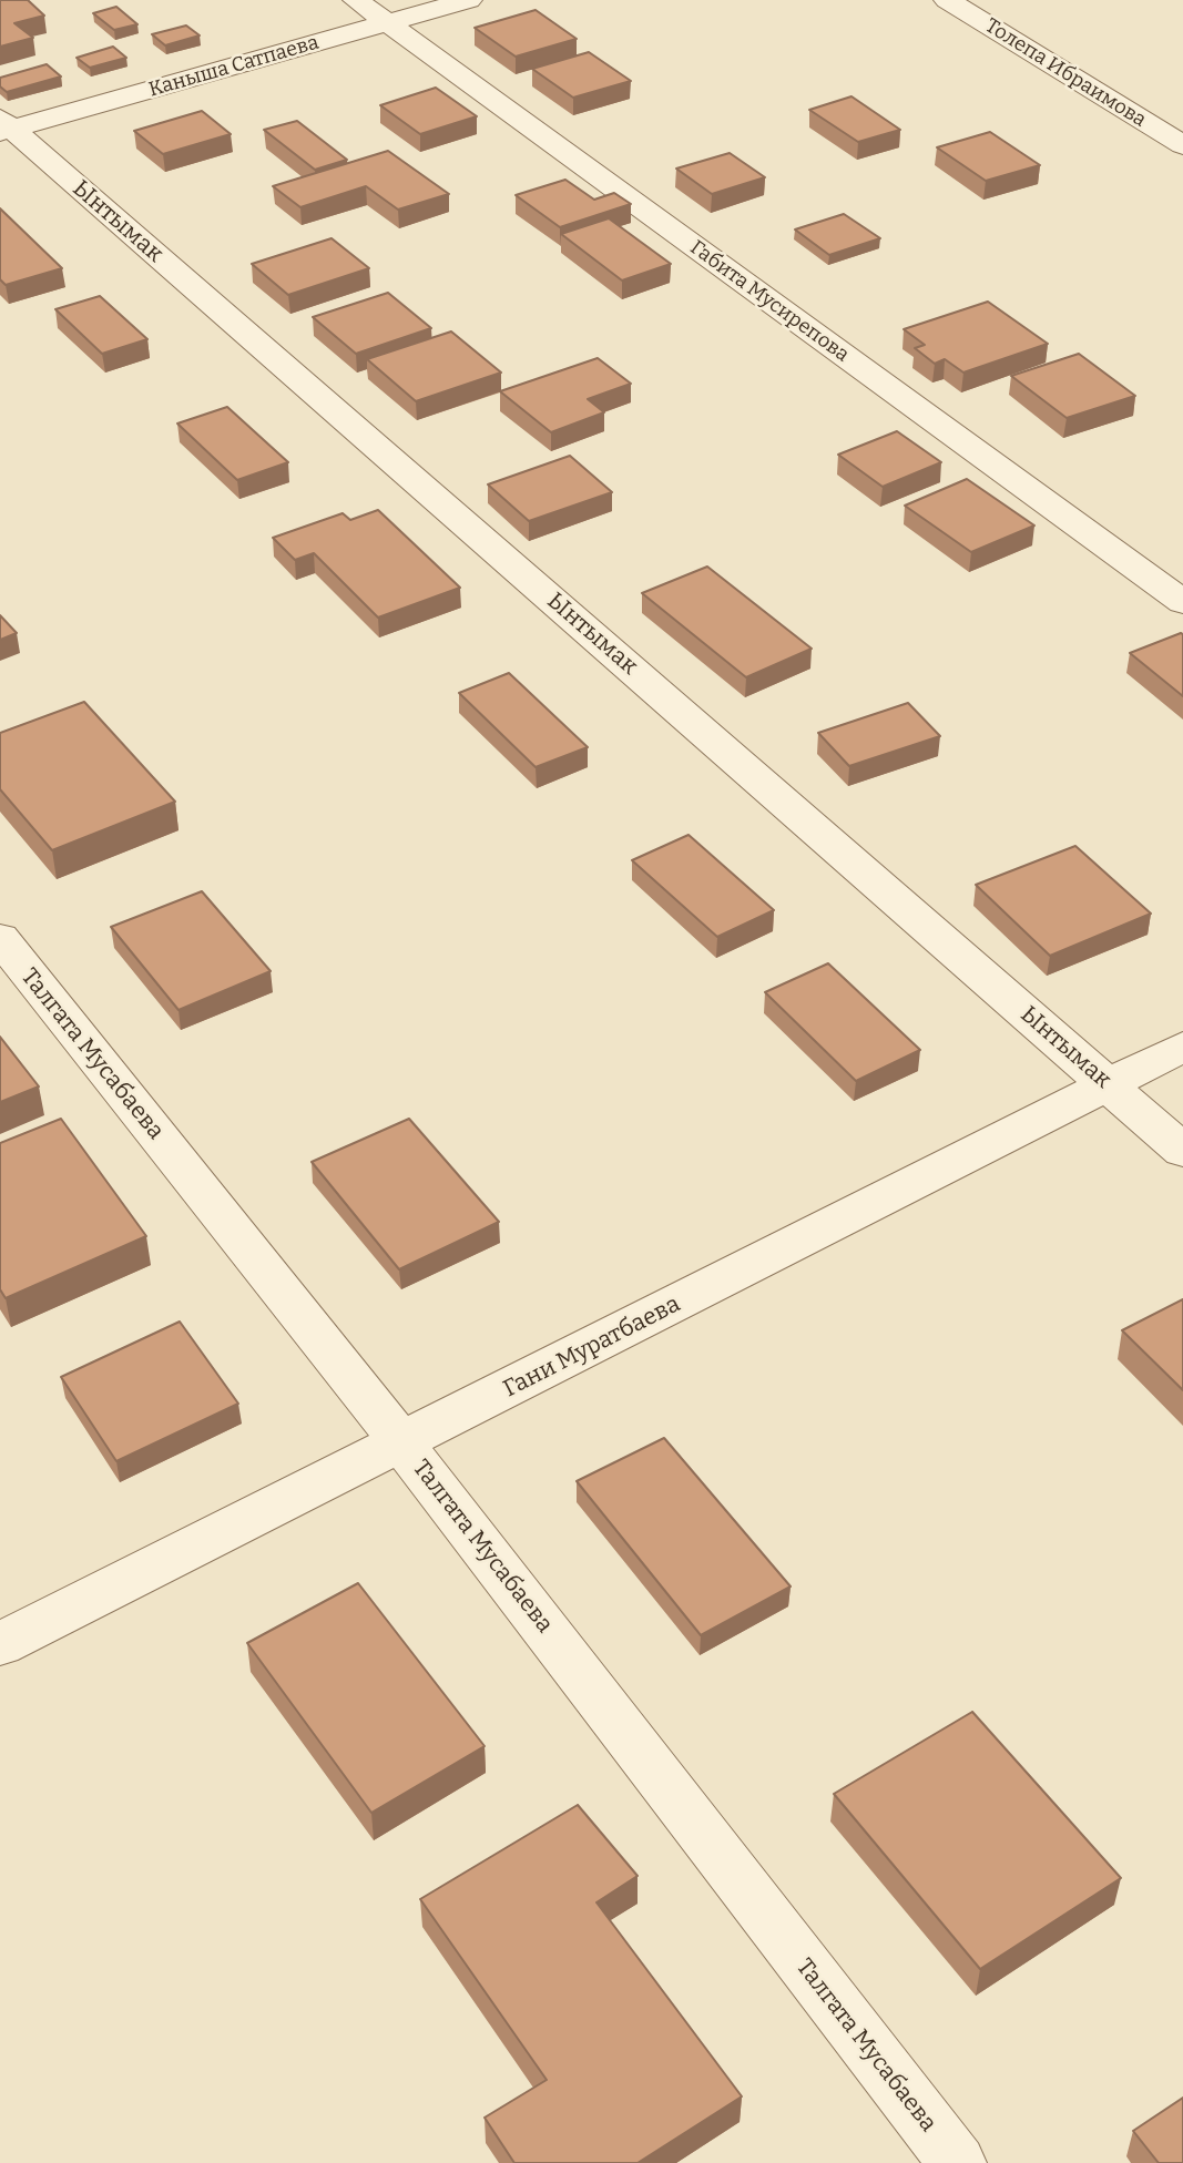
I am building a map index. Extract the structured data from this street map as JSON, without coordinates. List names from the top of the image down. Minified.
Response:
{"streets":{"street":["Каныша Сатпаева","Толепа Ибраимова","Ынтымак","Габита Мусирепова","Талгата Мусабаева","Гани Муратбаева"]},"crossings":[["Каныша Сатпаева","Ынтымак"],["Каныша Сатпаева","Габита Мусирепова"],["Ынтымак","Гани Муратбаева"],["Талгата Мусабаева","Гани Муратбаева"]]}
